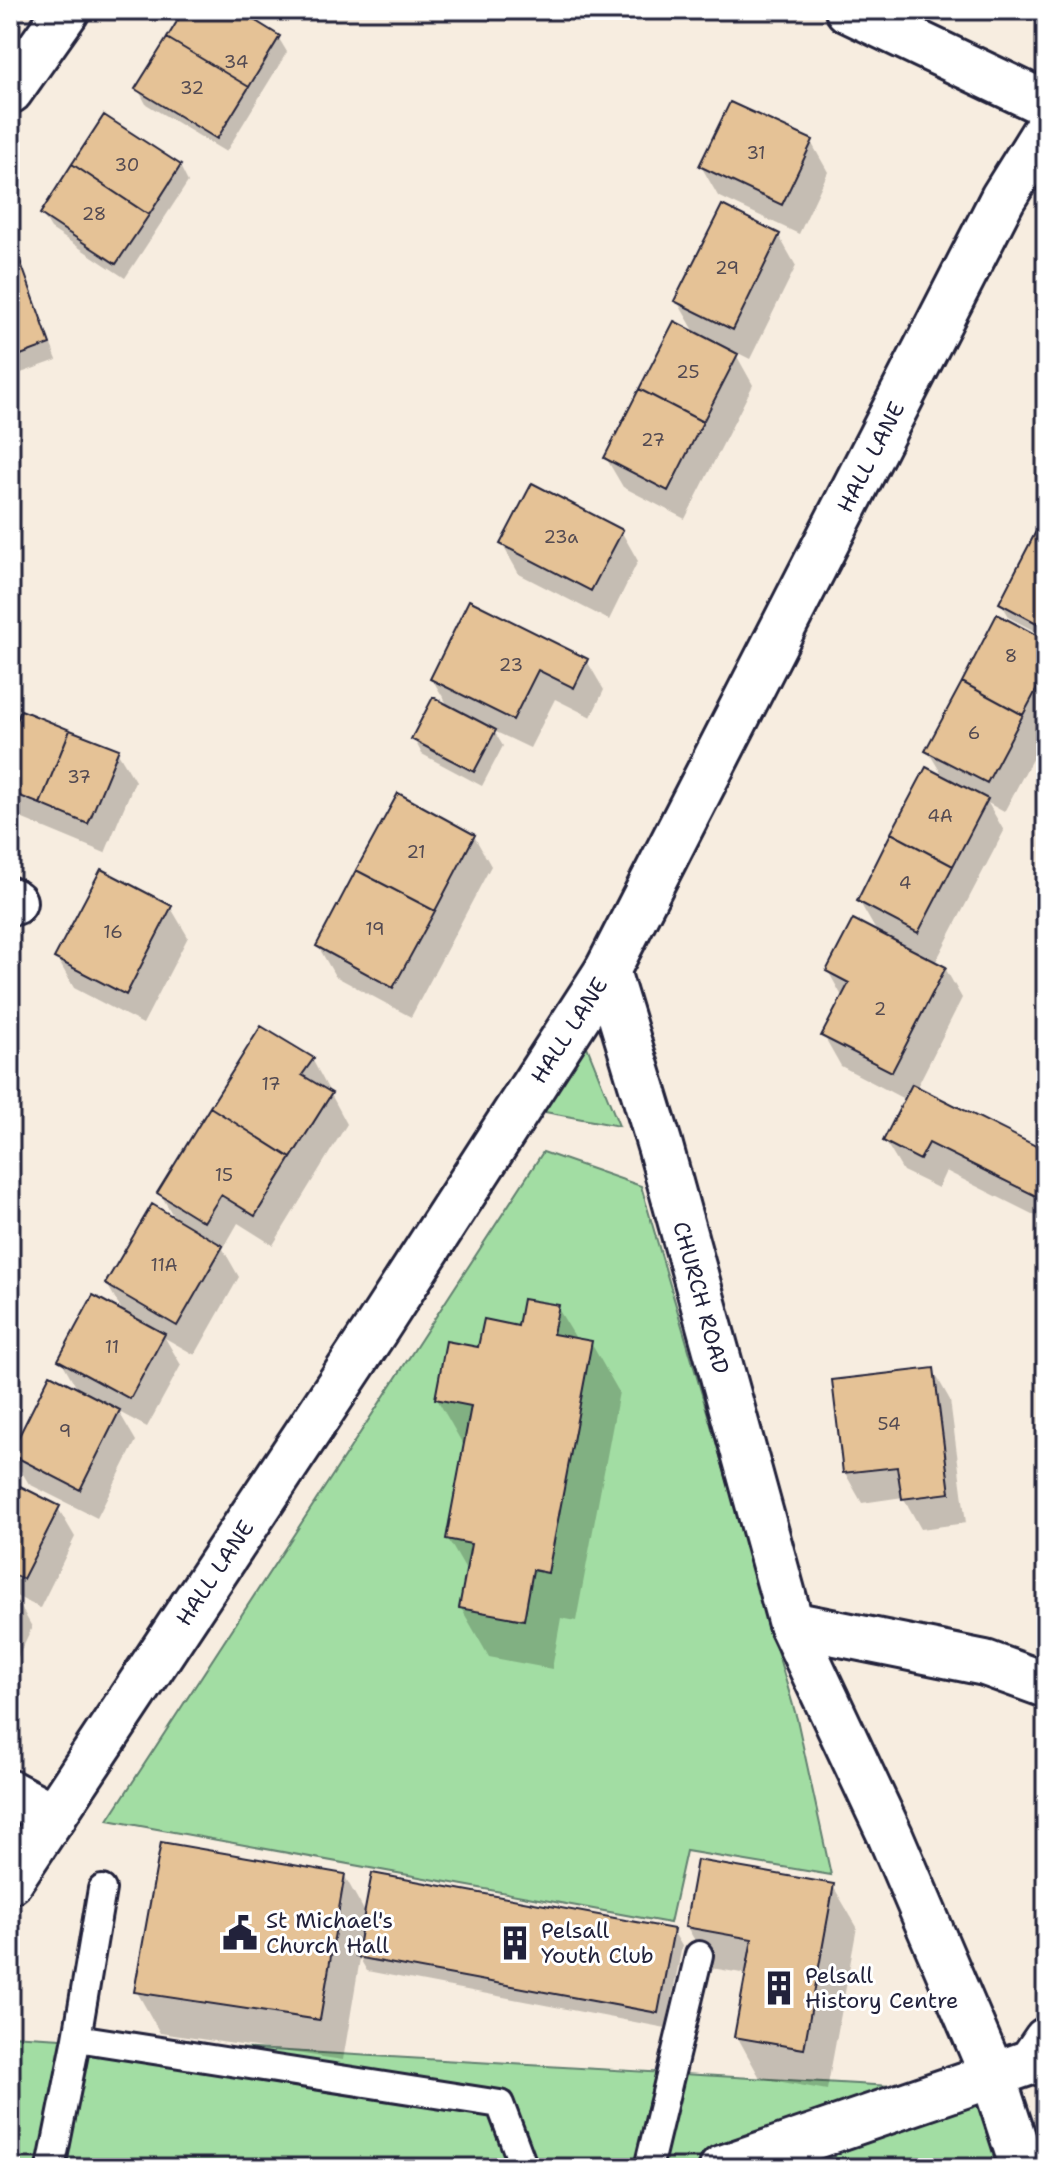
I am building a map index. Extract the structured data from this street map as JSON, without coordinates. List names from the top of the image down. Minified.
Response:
{"streets":{"street":["HALL LANE","CHURCH ROAD"]},"crossings":[["HALL LANE","CHURCH ROAD"]],"places":{"public building":["St Michael's Church Hall"],"building":["Pelsall Youth Club","Pelsall History Centre"]},"house_numbers":["34","32","31","30","28","29","25","27","23a","8","23","6","37","4A","21","4","19","16","2","17","15","11A","11","54","9"]}
